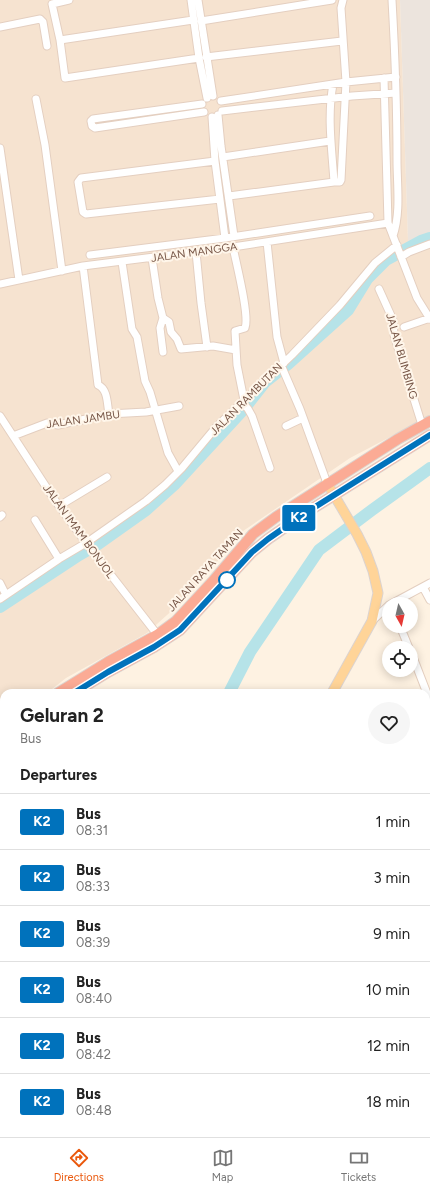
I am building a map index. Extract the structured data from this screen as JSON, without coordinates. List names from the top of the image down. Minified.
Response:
{"streets":{"highway":["JALAN RAYA TAMAN"],"street":["JALAN MANGGA","JALAN BLIMBING","JALAN RAMBUTAN","JALAN JAMBU","JALAN IMAM BONJOL"]},"crossings":[["JALAN BLIMBING","JALAN RAYA TAMAN"],["JALAN RAMBUTAN","JALAN IMAM BONJOL"],["JALAN JAMBU","JALAN IMAM BONJOL"],["JALAN IMAM BONJOL","JALAN RAYA TAMAN"]],"lines":["bus line K2"],"north":"bottom","page":{"on_map":"K2","heading":[["Geluran 2","Bus"],"Departures"],"list":[{"mark":"K2","name":"Bus","note":"08:31","value":"1 min"},{"mark":"K2","name":"Bus","note":"08:33","value":"3 min"},{"mark":"K2","name":"Bus","note":"08:39","value":"9 min"},{"mark":"K2","name":"Bus","note":"08:40","value":"10 min"},{"mark":"K2","name":"Bus","note":"08:42","value":"12 min"},{"mark":"K2","name":"Bus","note":"08:48","value":"18 min"}],"tabs":["Directions","Map","Tickets"]}}
